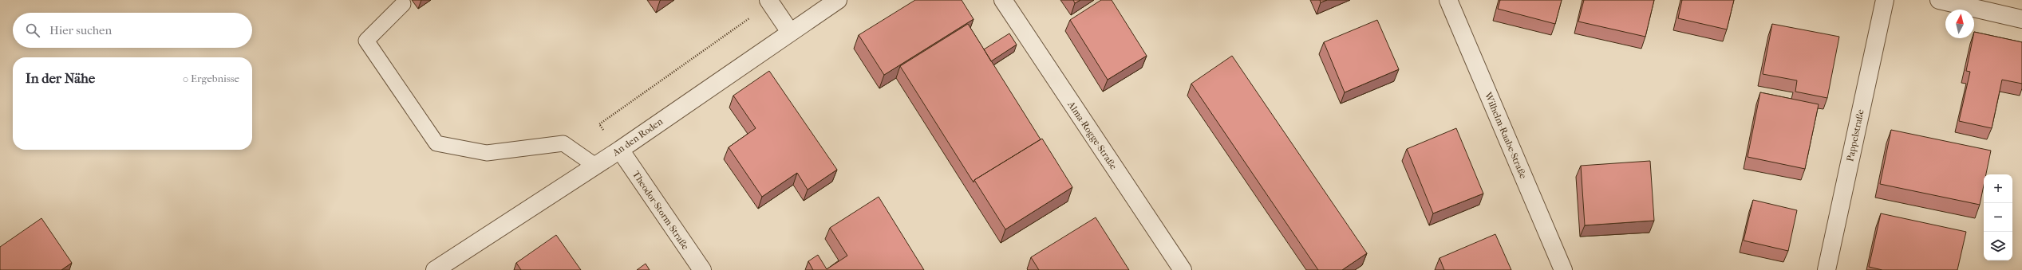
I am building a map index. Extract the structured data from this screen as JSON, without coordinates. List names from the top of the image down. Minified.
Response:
{"streets":{"street":["Alma-Rogge-Straße","Wilhelm-Raabe-Straße","Pappelstraße","An den Roden","Theodor-Storm-Straße"]},"crossings":[["An den Roden","Theodor-Storm-Straße"]],"north":"top","page":{"search":"Hier suchen","heading":["In der Nähe","0 Ergebnisse"],"map_buttons":["+","−"]}}
